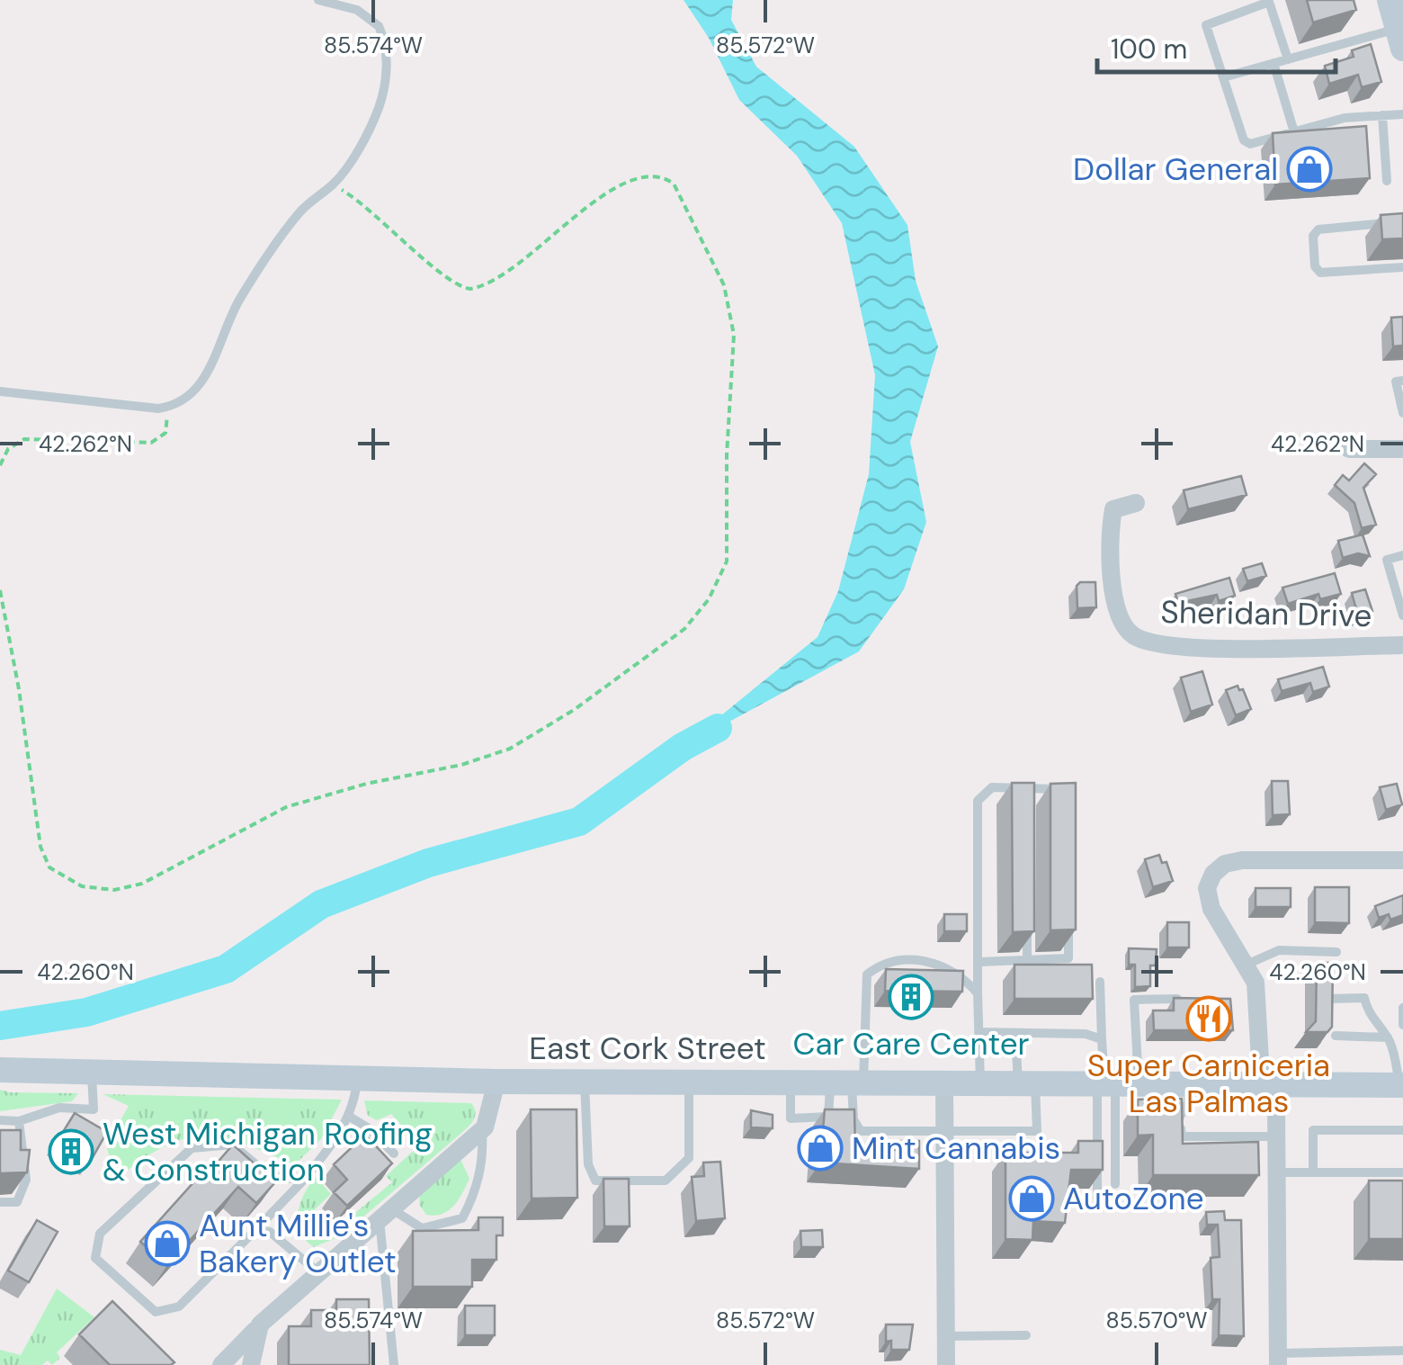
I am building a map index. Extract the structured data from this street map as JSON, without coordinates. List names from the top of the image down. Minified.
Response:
{"streets":{"street":["Sheridan Drive","East Cork Street"]},"places":{"shop":["Dollar General","Mint Cannabis","AutoZone","Aunt Millie's Bakery Outlet"],"building":["Car Care Center","West Michigan Roofing & Construction"],"restaurant":["Super Carniceria Las Palmas"]},"scale_bar":"100 m","coordinates":["85.574°W","85.572°W","42.262°N","42.260°N","85.570°W"]}
